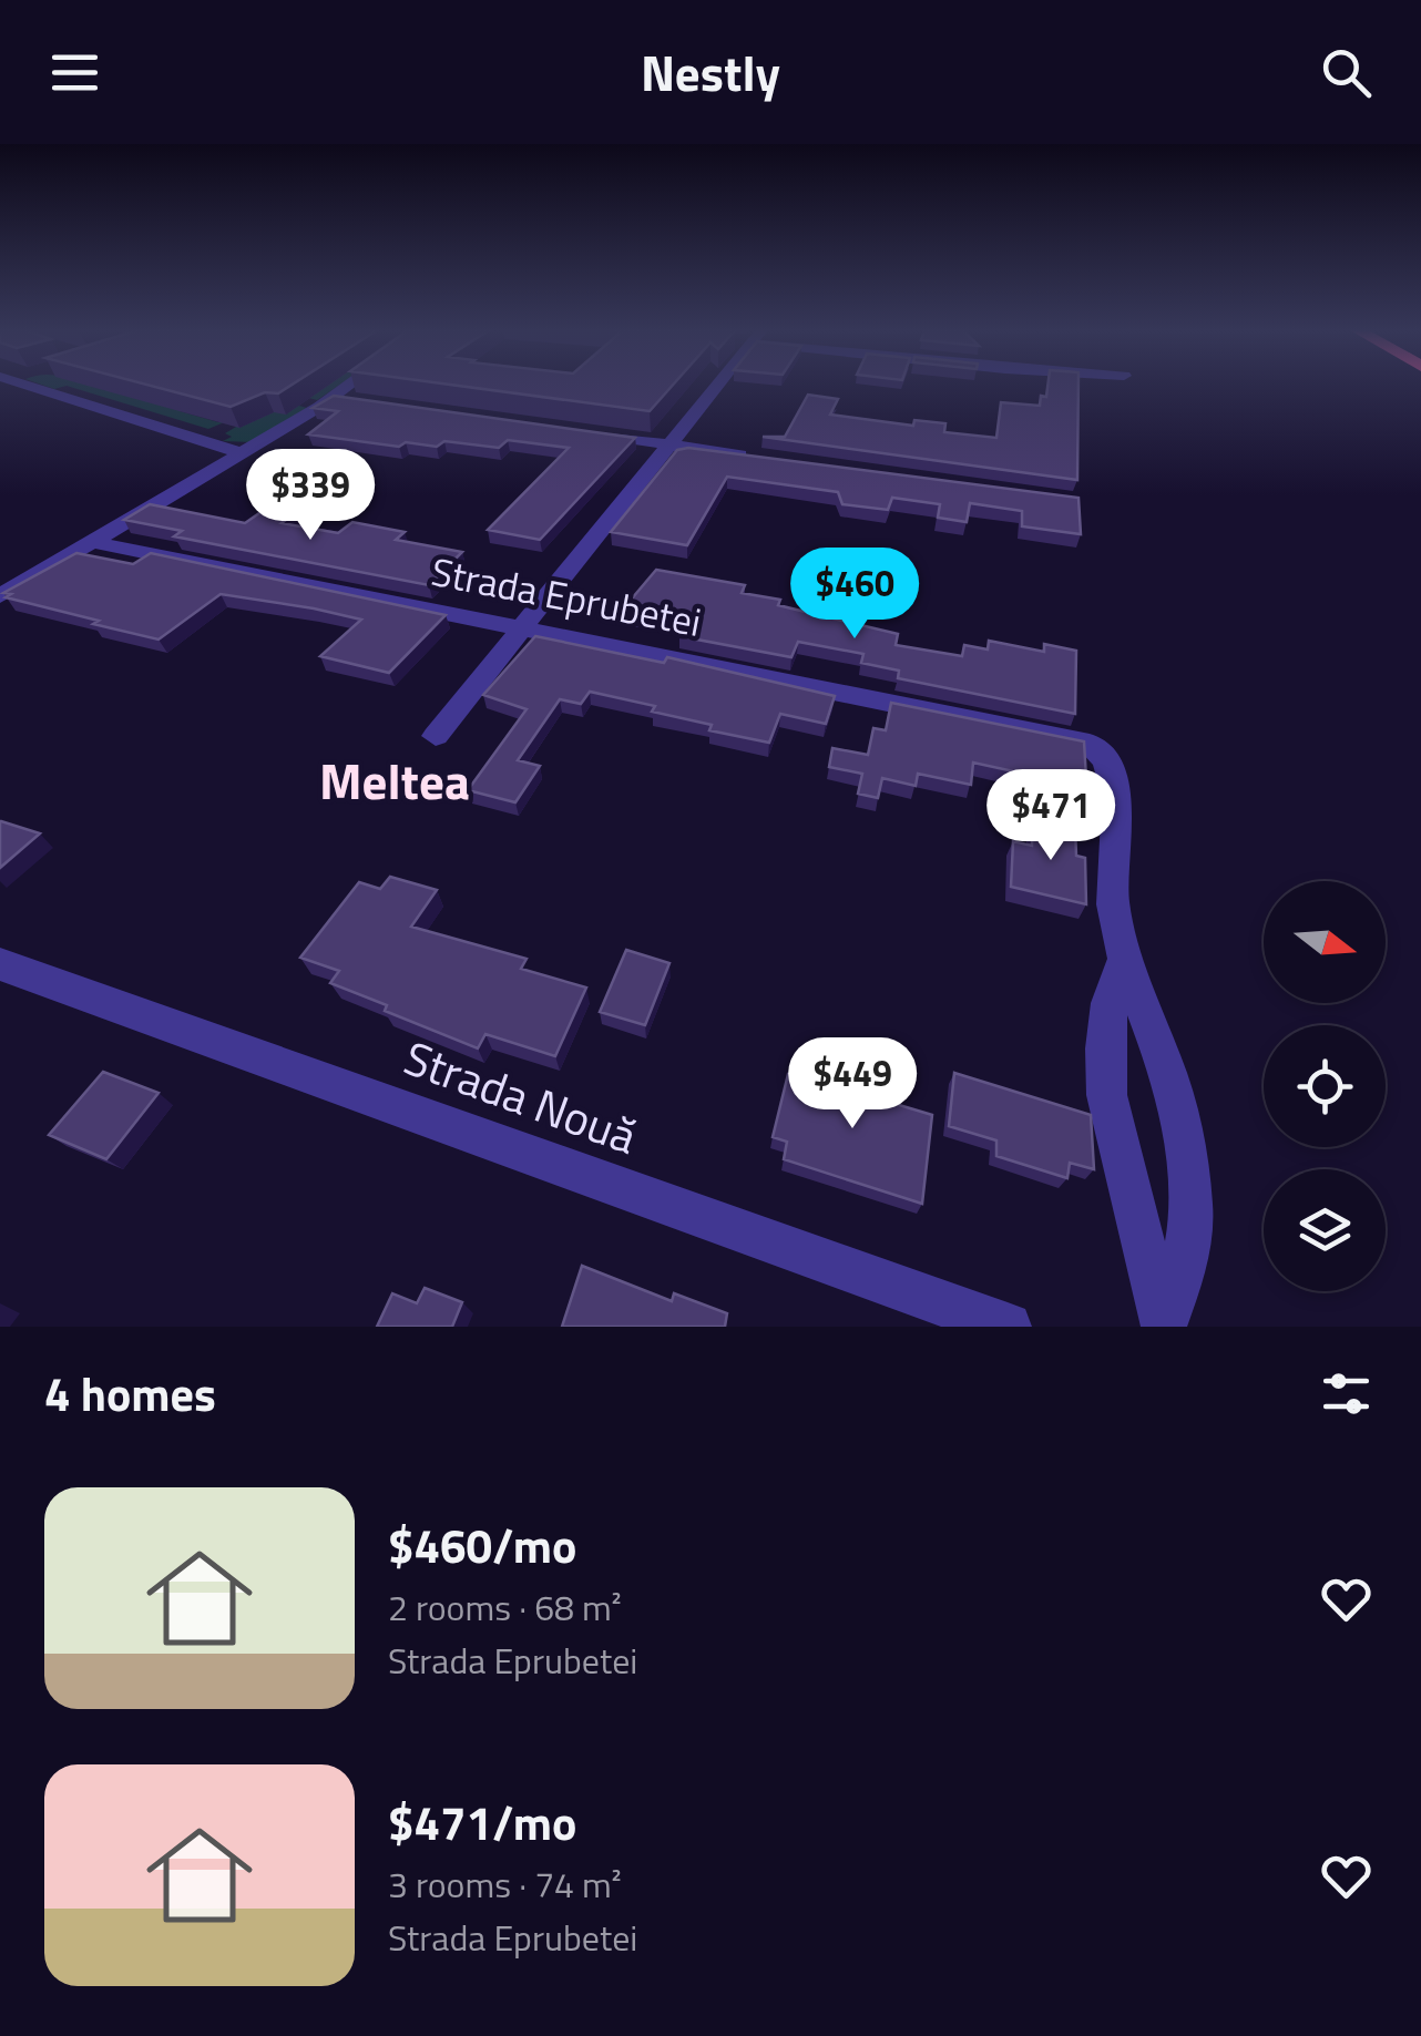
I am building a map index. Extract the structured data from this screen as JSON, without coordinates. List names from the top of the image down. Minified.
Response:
{"streets":{"street":["Strada Eprubetei","Strada Nouă"]},"districts":["Meltea"],"north":"right","page":{"header":"Nestly","price":["$339","$460","$471","$449"],"heading":"4 homes","list":[{"name":"$460/mo","note":"2 rooms · 68 m² · Strada Eprubetei"},{"name":"$471/mo","note":"3 rooms · 74 m² · Strada Eprubetei"}]}}
